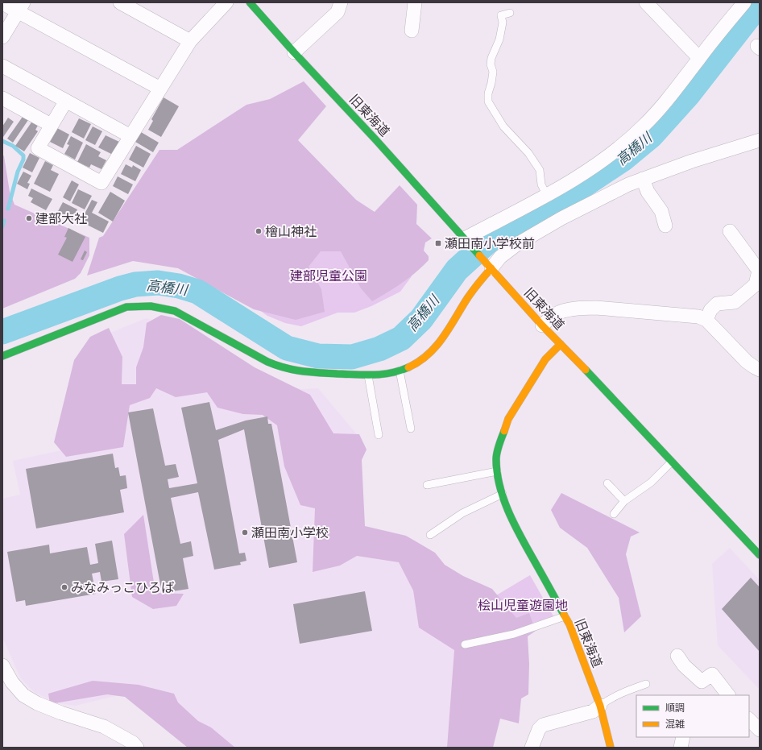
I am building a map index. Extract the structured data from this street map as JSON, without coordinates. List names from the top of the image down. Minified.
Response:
{"streets":{"street":["旧東海道"]},"water":["高橋川"],"parks":["建部児童公園","桧山児童遊園地"],"places":{"other":["建部大社","檜山神社","瀬田南小学校","みなみっこひろば"],"transit":["瀬田南小学校前"]},"legend":["順調","混雑"]}
